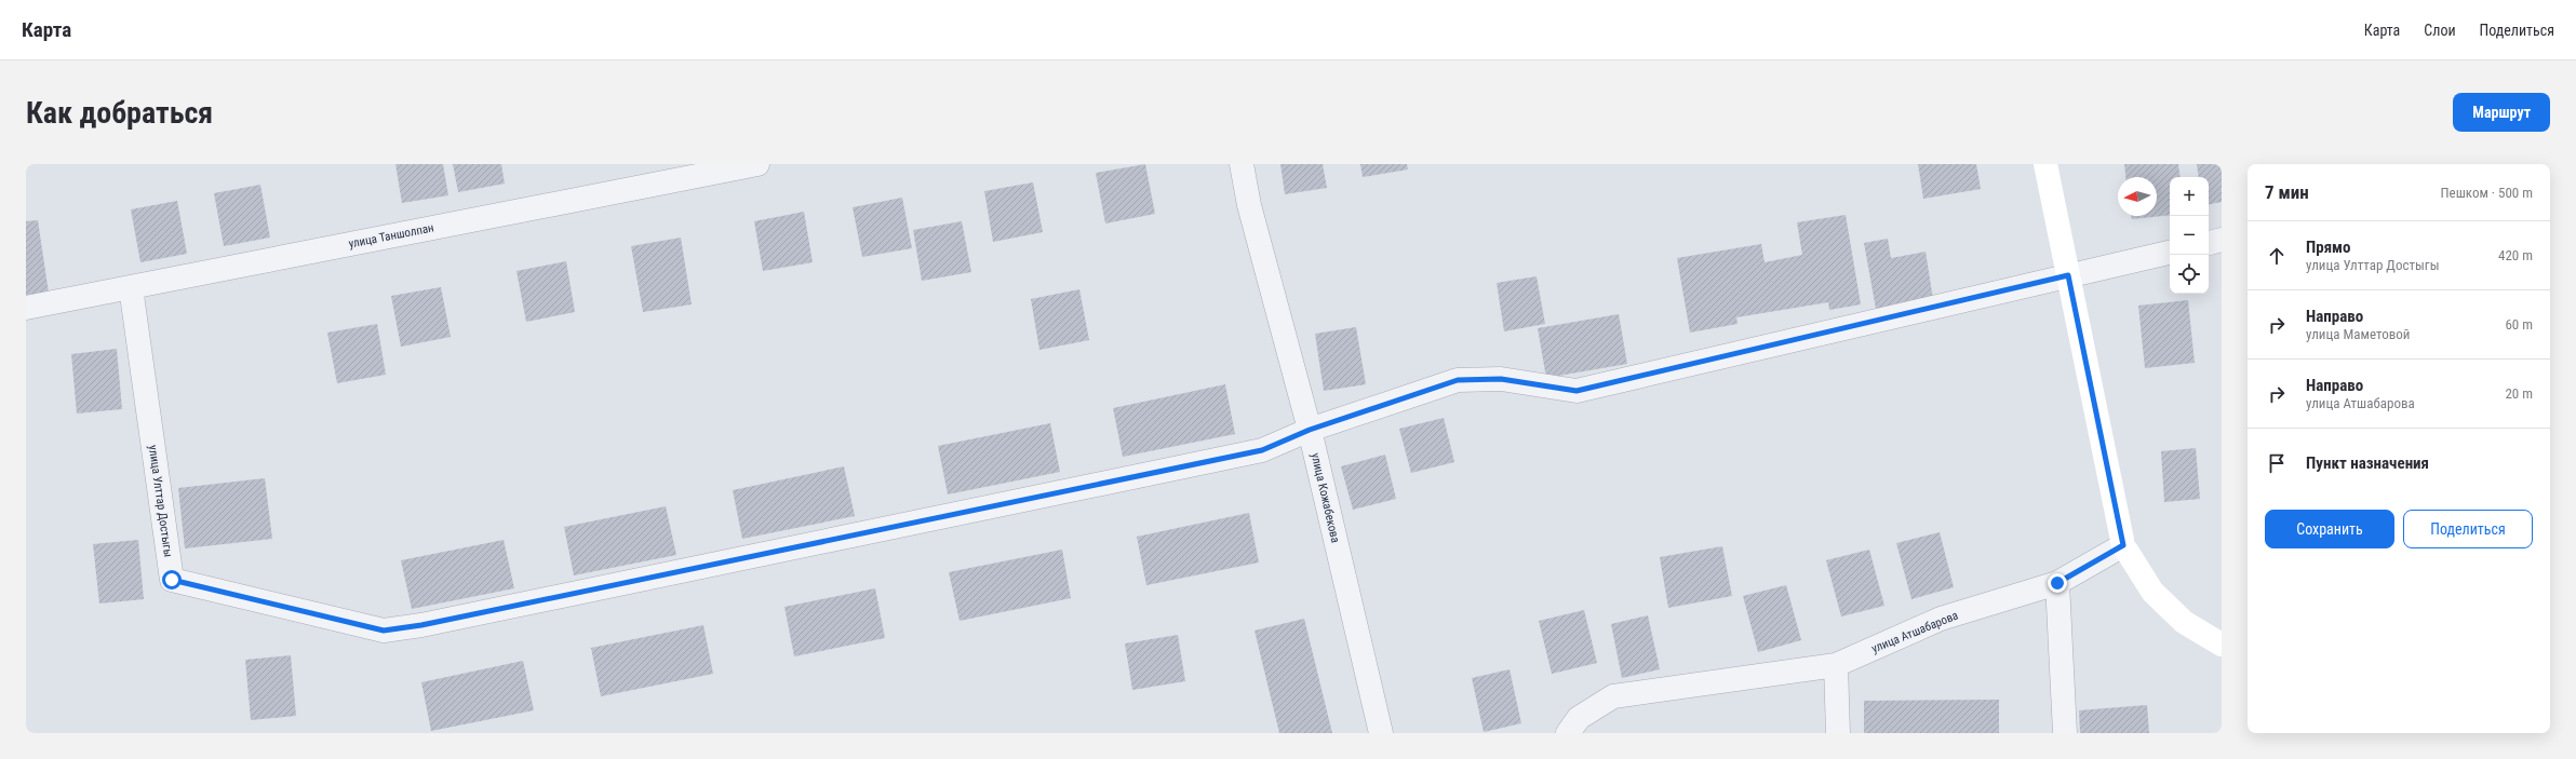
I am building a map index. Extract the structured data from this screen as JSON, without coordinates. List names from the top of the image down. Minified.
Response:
{"streets":{"street":["улица Таншолпан","улица Кожабекова","улица Улттар Достыгы","улица Атшабарова"]},"crossings":[["улица Таншолпан","улица Улттар Достыгы"],["улица Кожабекова","улица Улттар Достыгы"]],"north":"left","page":{"header":"Карта","nav":["Карта","Слои","Поделиться"],"buttons":["Маршрут",["Сохранить","Поделиться"]],"title":"Как добраться","heading":["7 мин","Пешком · 500 m"],"map_buttons":["+","−"],"list":[["Прямо","улица Улттар Достыгы","420 m"],["Направо","улица Маметовой","60 m"],["Направо","улица Атшабарова","20 m"],"Пункт назначения"]}}
